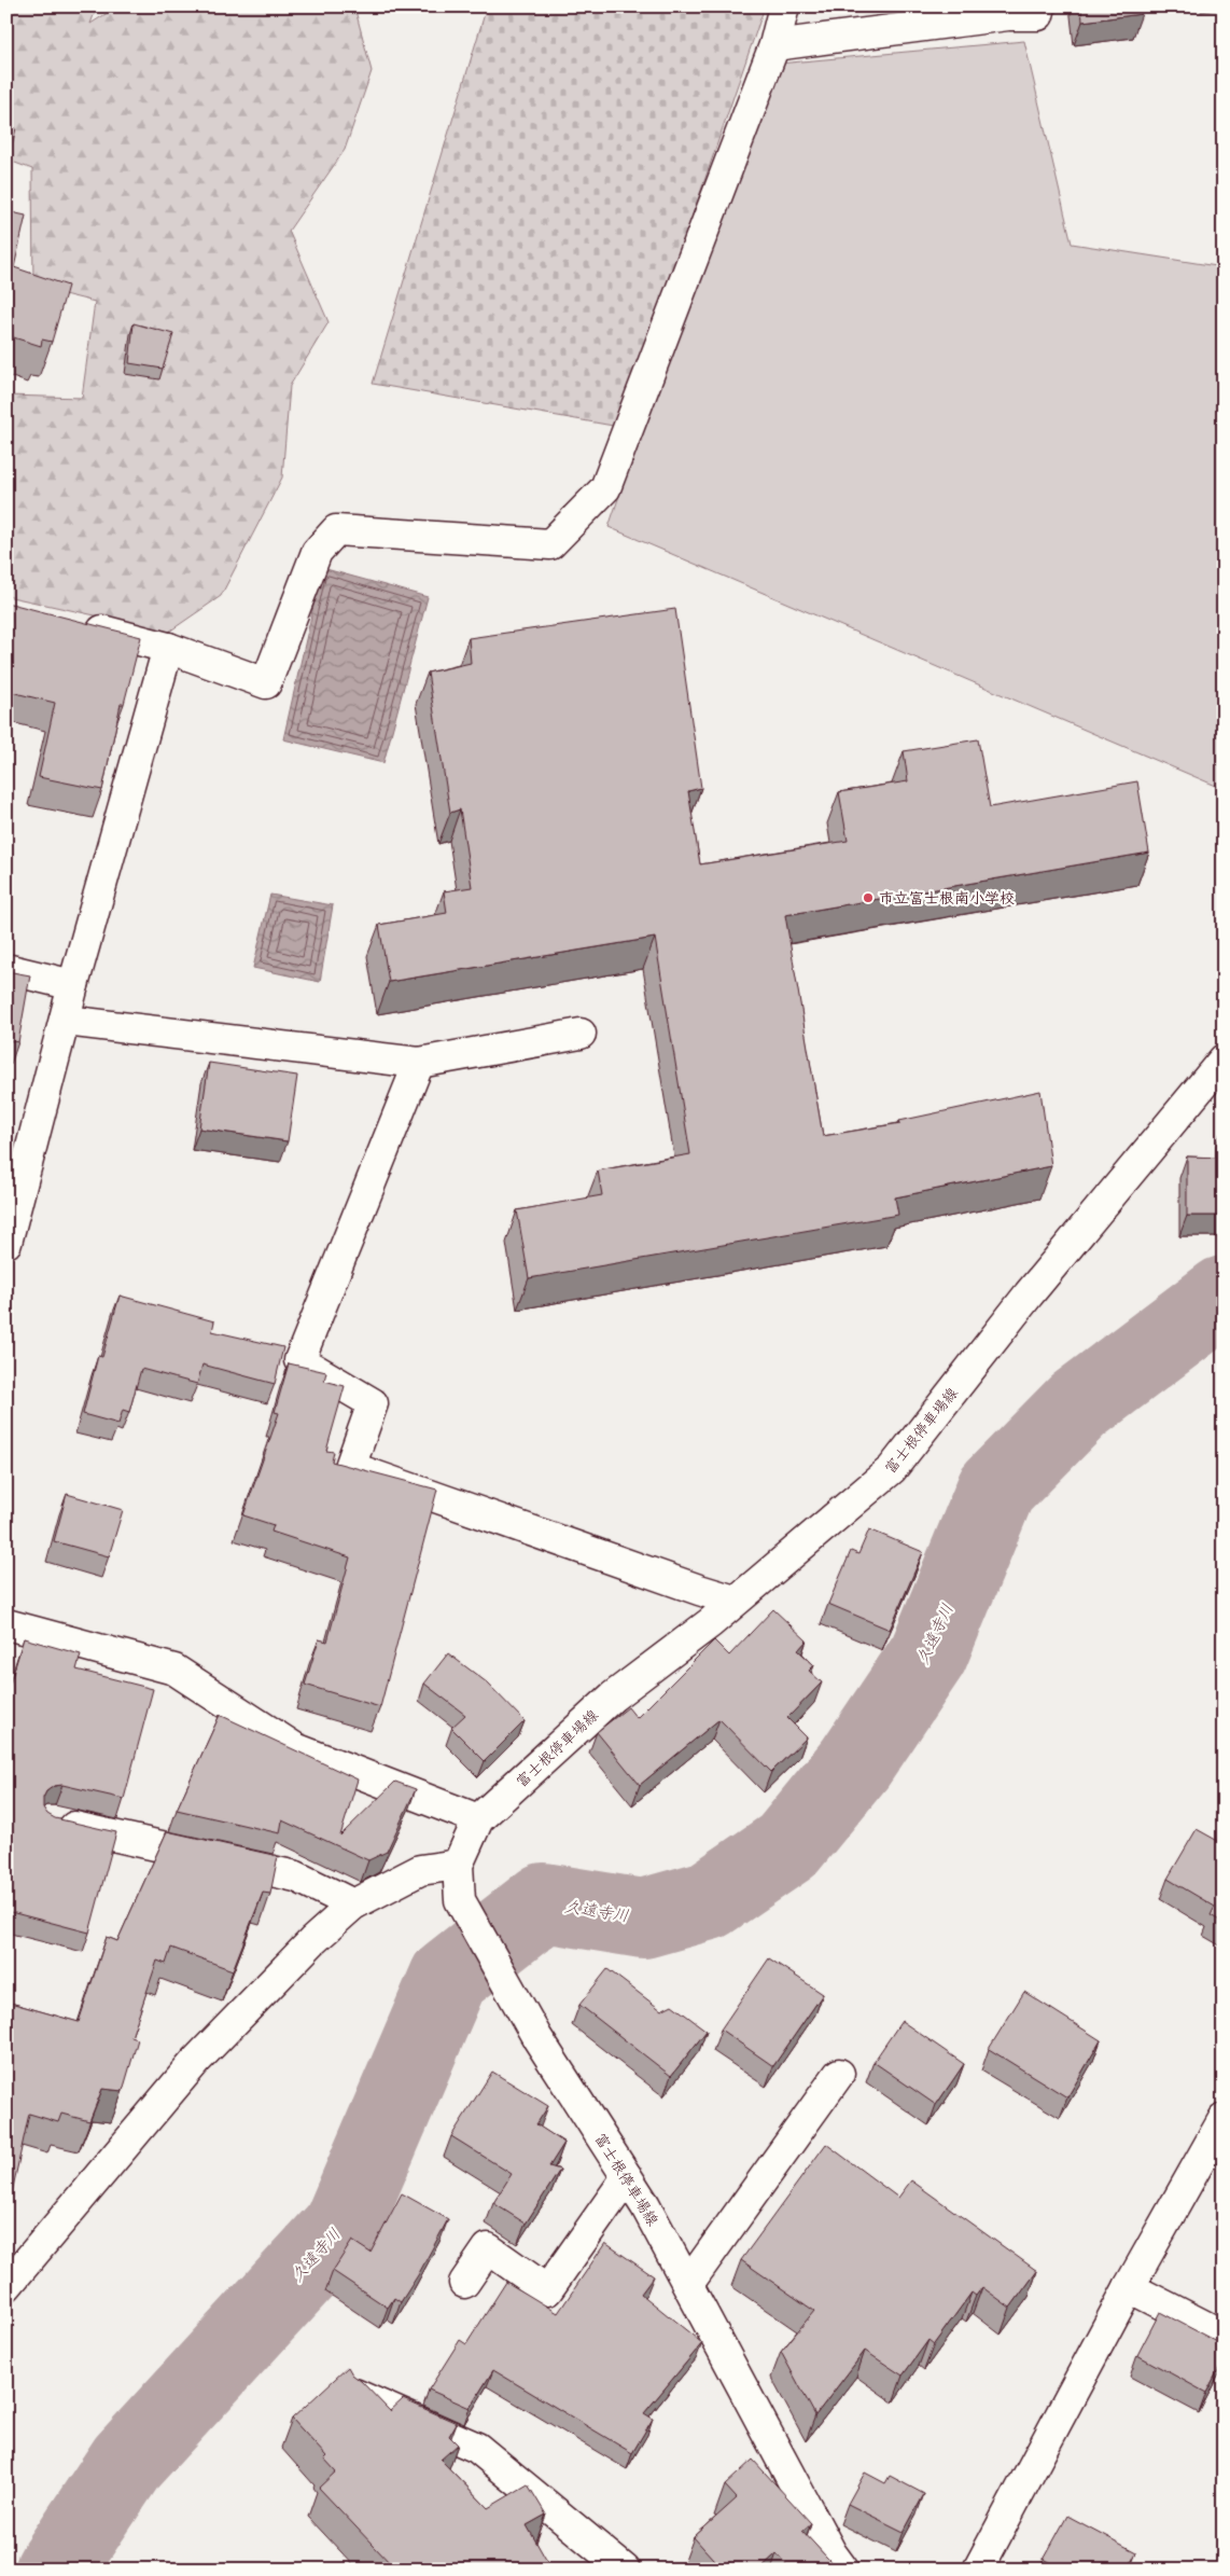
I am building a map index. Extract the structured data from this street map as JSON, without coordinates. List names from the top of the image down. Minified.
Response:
{"streets":{"street":["富士根停車場線"]},"water":["久遠寺川"],"places":["市立富士根南小学校"]}
